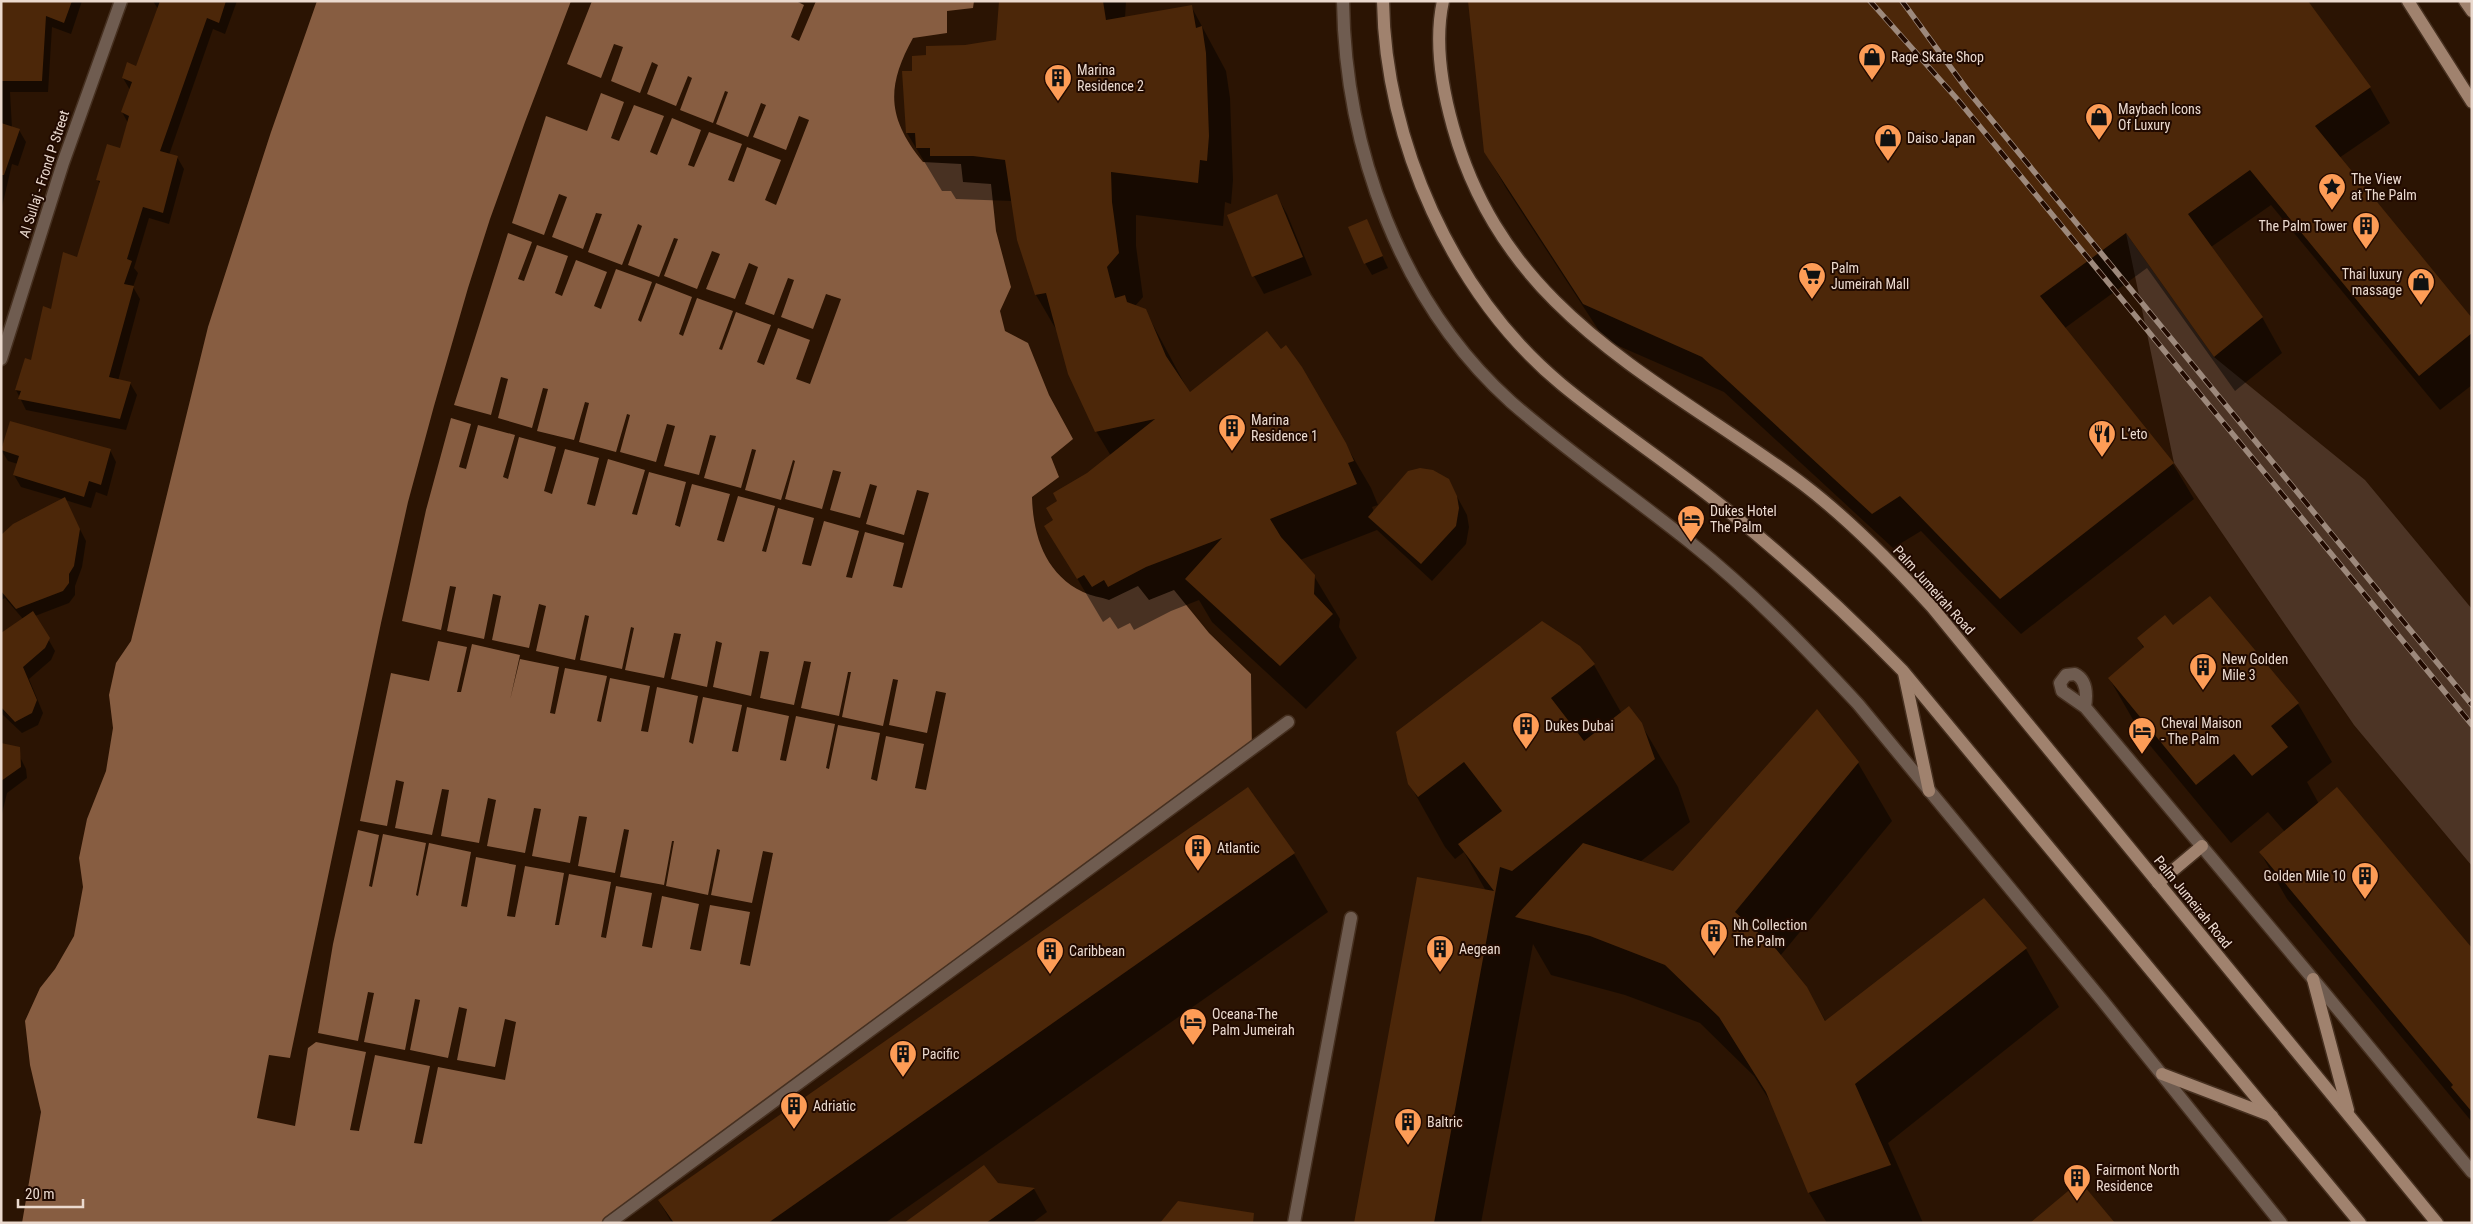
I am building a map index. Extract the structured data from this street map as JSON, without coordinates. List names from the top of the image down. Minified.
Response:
{"streets":{"main road":["Palm Jumeirah Road"],"street":["Al Sullaj - Frond P Street"]},"places":{"shop":["Rage Skate Shop","Maybach Icons Of Luxury","Daiso Japan","Thai luxury massage"],"building":["Marina Residence 2","The Palm Tower","Marina Residence 1","New Golden Mile 3","Dukes Dubai","Atlantic","Golden Mile 10","Nh Collection The Palm","Aegean","Caribbean","Pacific","Adriatic","Baltric","Fairmont North Residence"],"place":["The View at The Palm"],"supermarket":["Palm Jumeirah Mall"],"restaurant":["L’eto"],"hotel":["Dukes Hotel The Palm","Cheval Maison - The Palm","Oceana-The Palm Jumeirah"]},"scale_bar":"20 m"}
